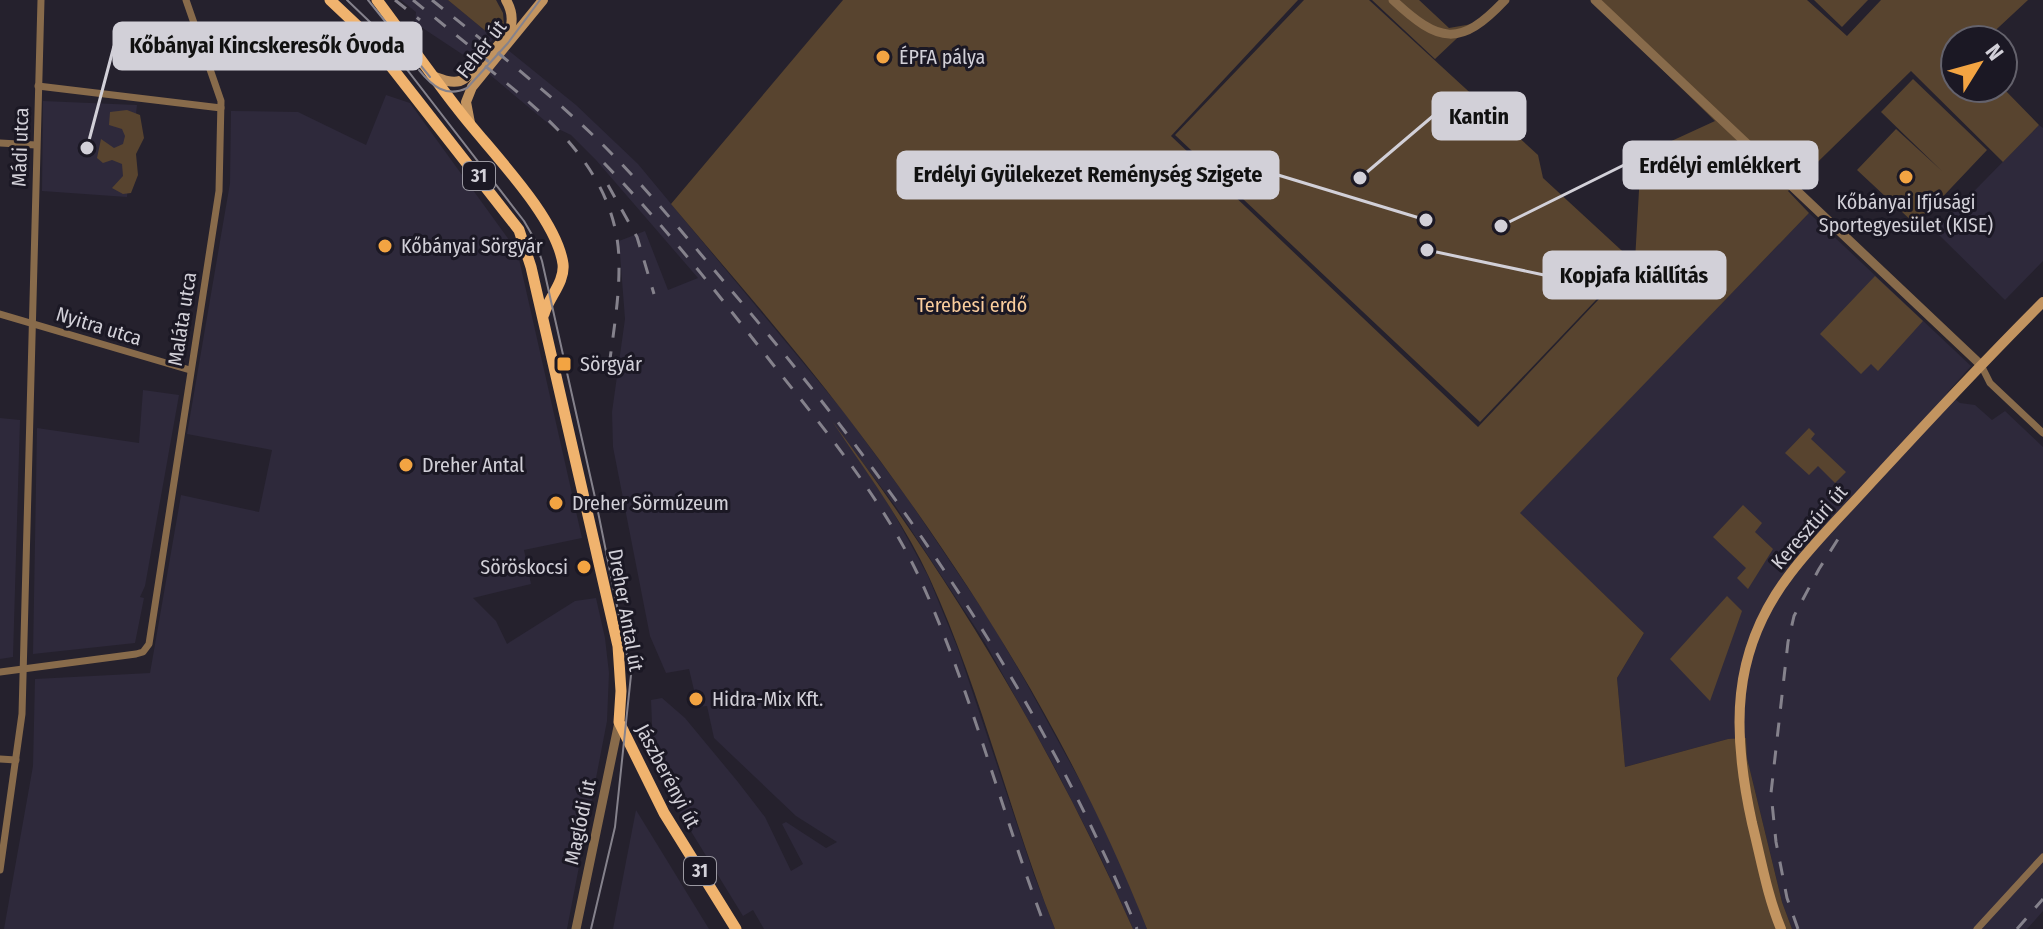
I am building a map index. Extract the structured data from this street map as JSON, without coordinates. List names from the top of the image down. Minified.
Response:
{"streets":{"main road":["Fehér út","31","Keresztúri út","Dreher Antal út","Jászberényi út"],"street":["Mádi utca","Maláta utca","Nyitra utca","Maglódi út"]},"crossings":[["Fehér út","31"],["Mádi utca","Maláta utca"],["Mádi utca","Nyitra utca"],["Maláta utca","Nyitra utca"],["Dreher Antal út","Jászberényi út"],["Dreher Antal út","Maglódi út"],["Jászberényi út","Maglódi út"]],"parks":["Terebesi erdő"],"places":{"other":["ÉPFA pálya","Kőbányai Kincskeresők Óvoda","Kőbányai Ifjúsági Sportegyesület (KISE)","Kantin","Erdélyi Gyülekezet Reménység Szigete","Erdélyi emlékkert","Kőbányai Sörgyár","Kopjafa kiállítás","Dreher Antal","Dreher Sörmúzeum","Söröskocsi","Hidra-Mix Kft."],"transit":["Sörgyár"]},"north":"top right"}
